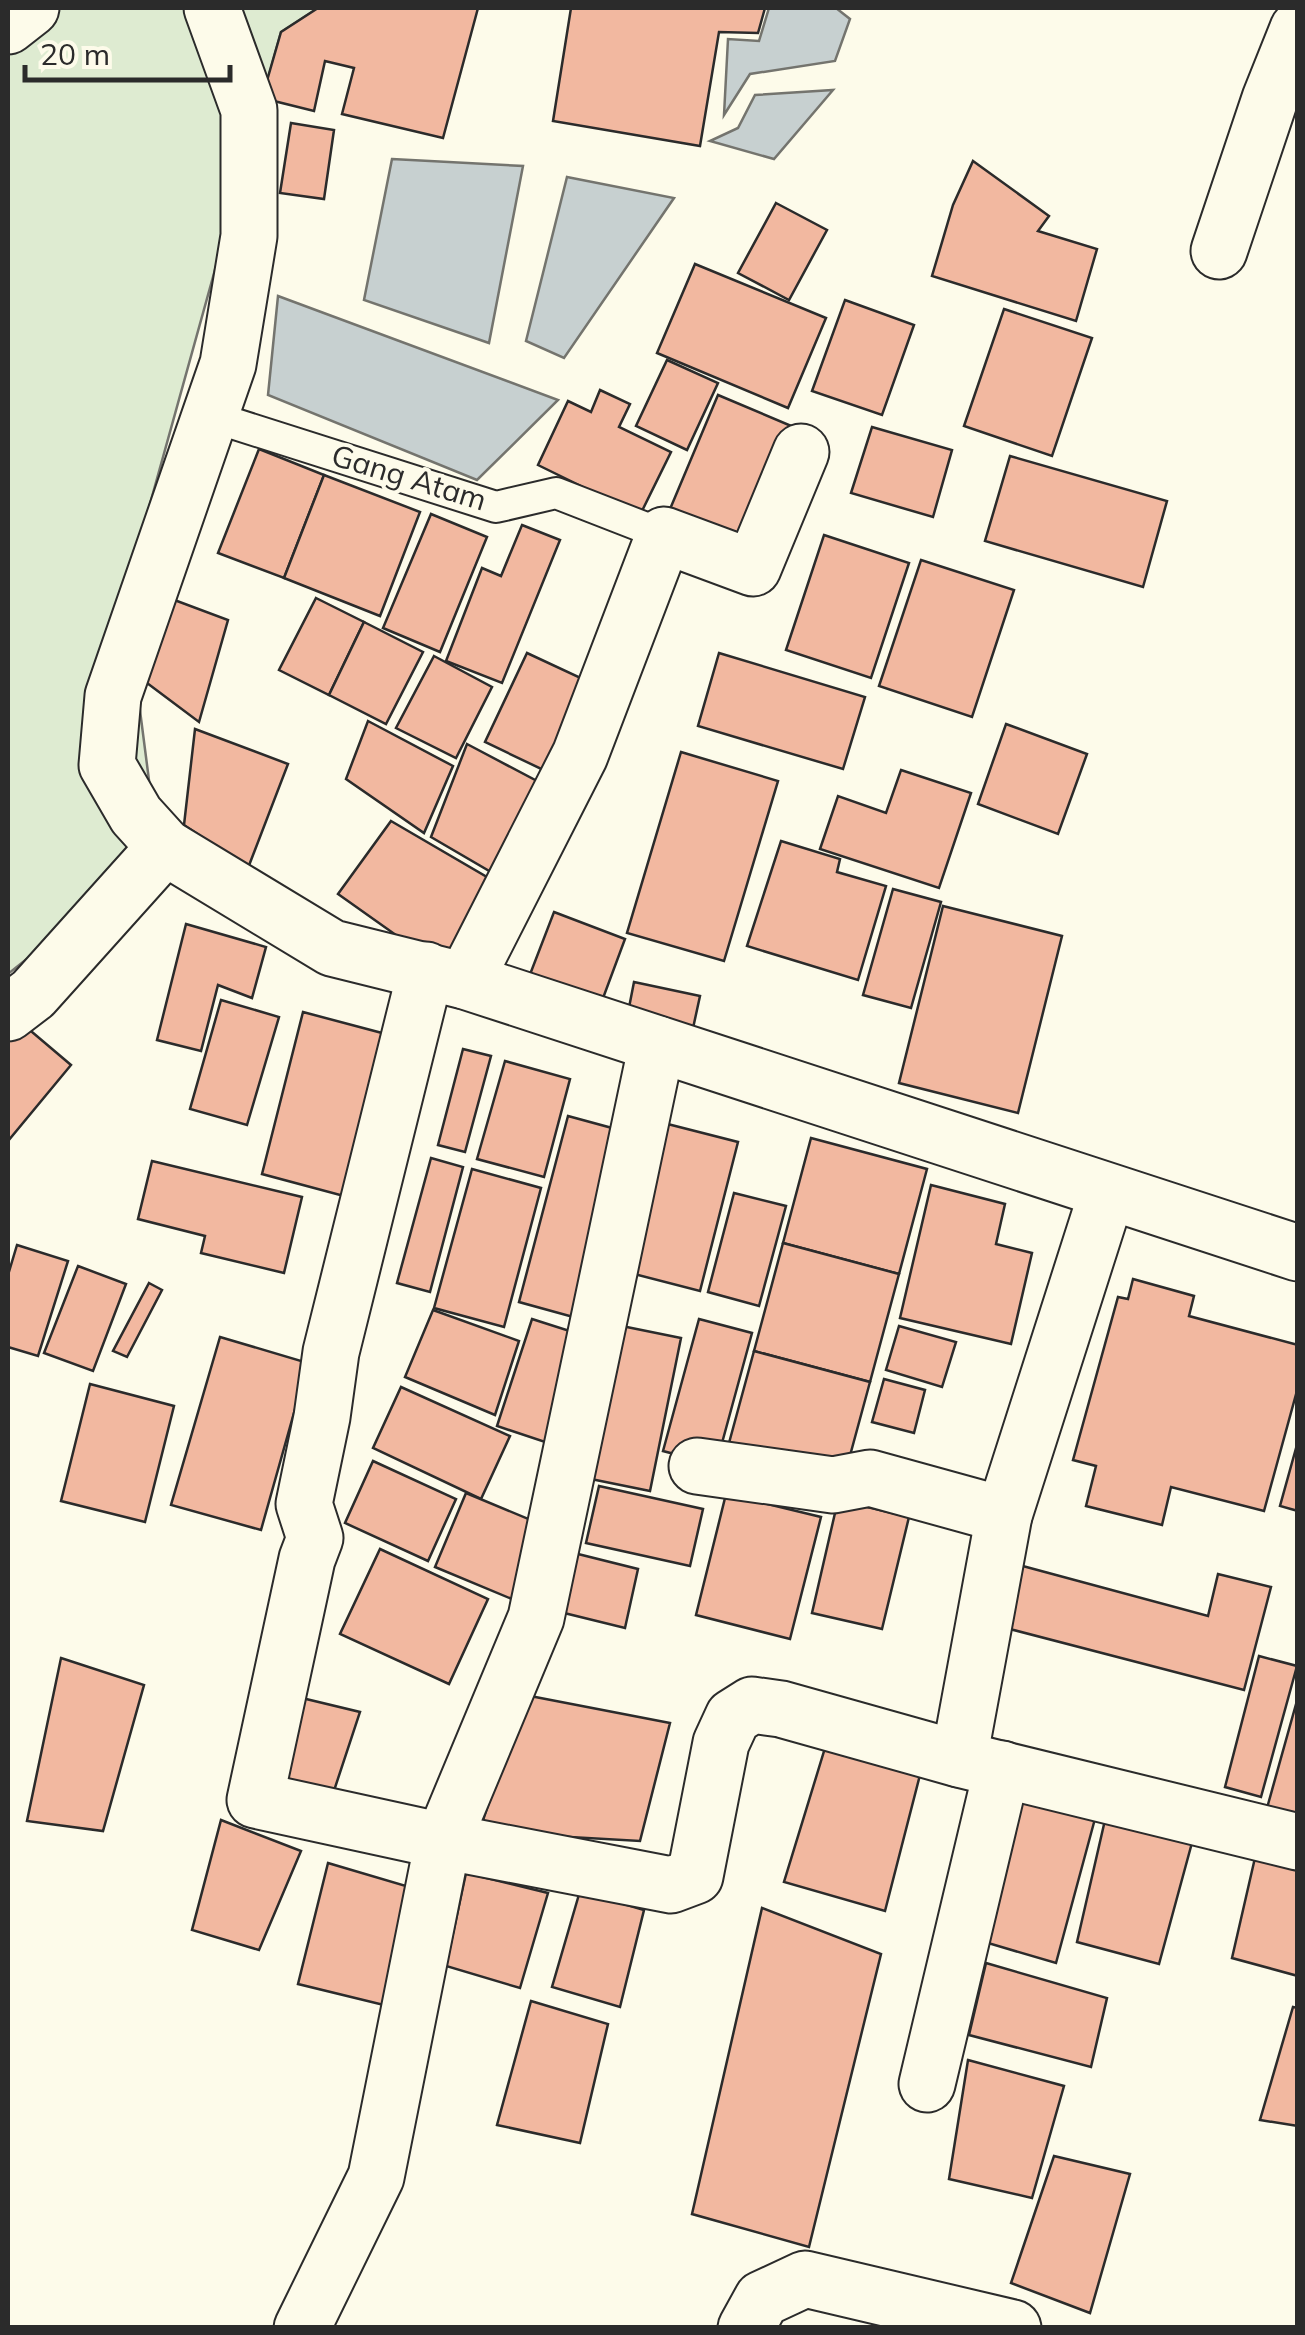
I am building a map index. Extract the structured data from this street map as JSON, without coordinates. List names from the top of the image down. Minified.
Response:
{"streets":{"lane":["Gang Atam"]},"scale_bar":"20 m"}
